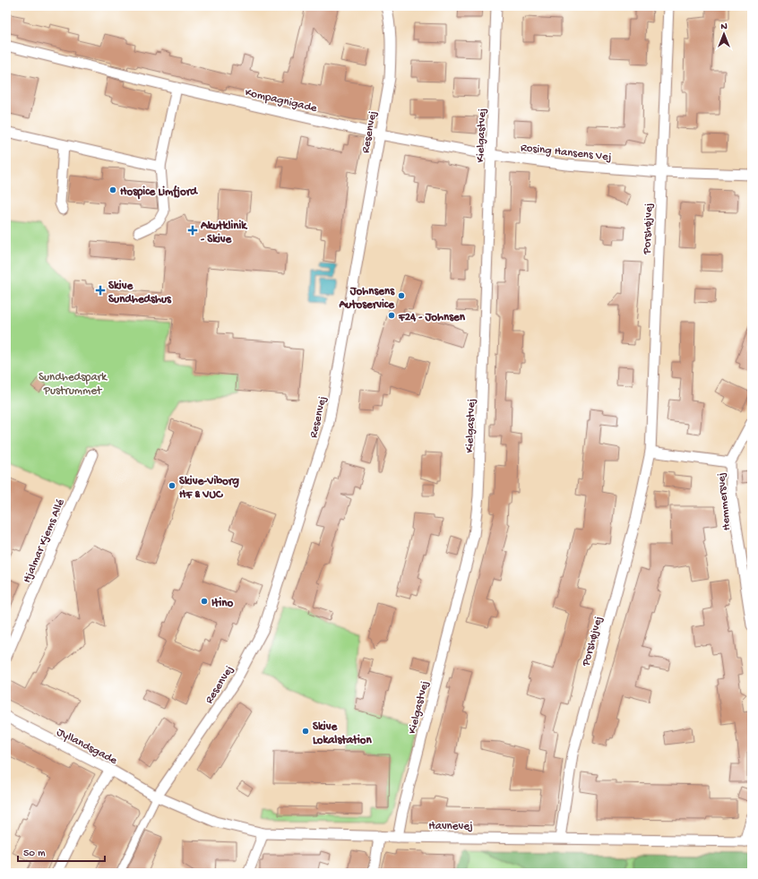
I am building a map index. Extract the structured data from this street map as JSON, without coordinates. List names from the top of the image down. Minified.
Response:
{"streets":{"street":["Kompagnigade","Resenvej","Kielgastvej","Rosing Hansens Vej","Porshøjvej","Hemmersvej","Hjalmar Kjems Allé","Jyllandsgade","Havnevej"]},"crossings":[["Kompagnigade","Resenvej"],["Kompagnigade","Rosing Hansens Vej"],["Resenvej","Rosing Hansens Vej"],["Resenvej","Jyllandsgade"],["Resenvej","Havnevej"],["Kielgastvej","Rosing Hansens Vej"],["Kielgastvej","Havnevej"],["Rosing Hansens Vej","Porshøjvej"],["Porshøjvej","Havnevej"],["Jyllandsgade","Havnevej"]],"parks":["Sundhedspark Pustrummet"],"places":{"other":["Hospice Limfjord","Johnsens Autoservice","F24 - Johnsen","Skive-Viborg HF & VUC","Itino","Skive Lokalstation"],"health":["Akutklinik - Skive","Skive Sundhedshus"]},"scale_bar":"50 m","north":"top"}
